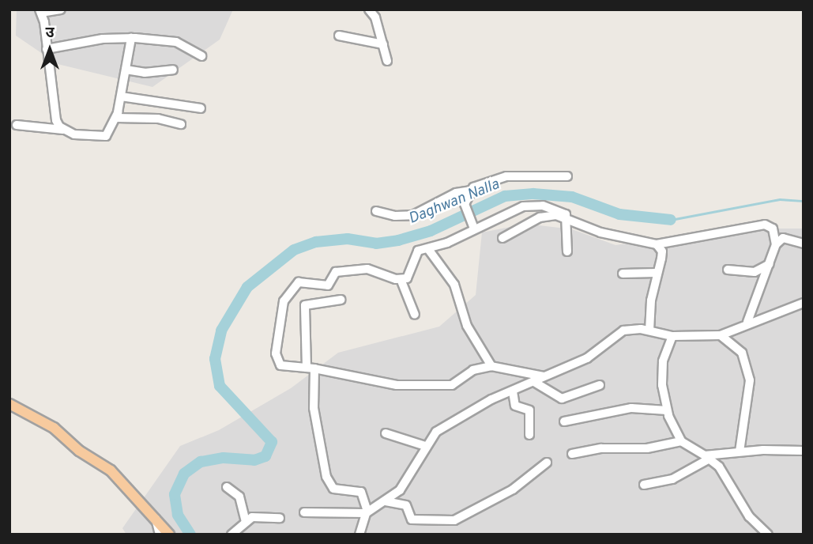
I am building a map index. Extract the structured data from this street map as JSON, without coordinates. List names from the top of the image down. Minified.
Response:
{"water":["Daghwan Nalla"],"north":"top"}
